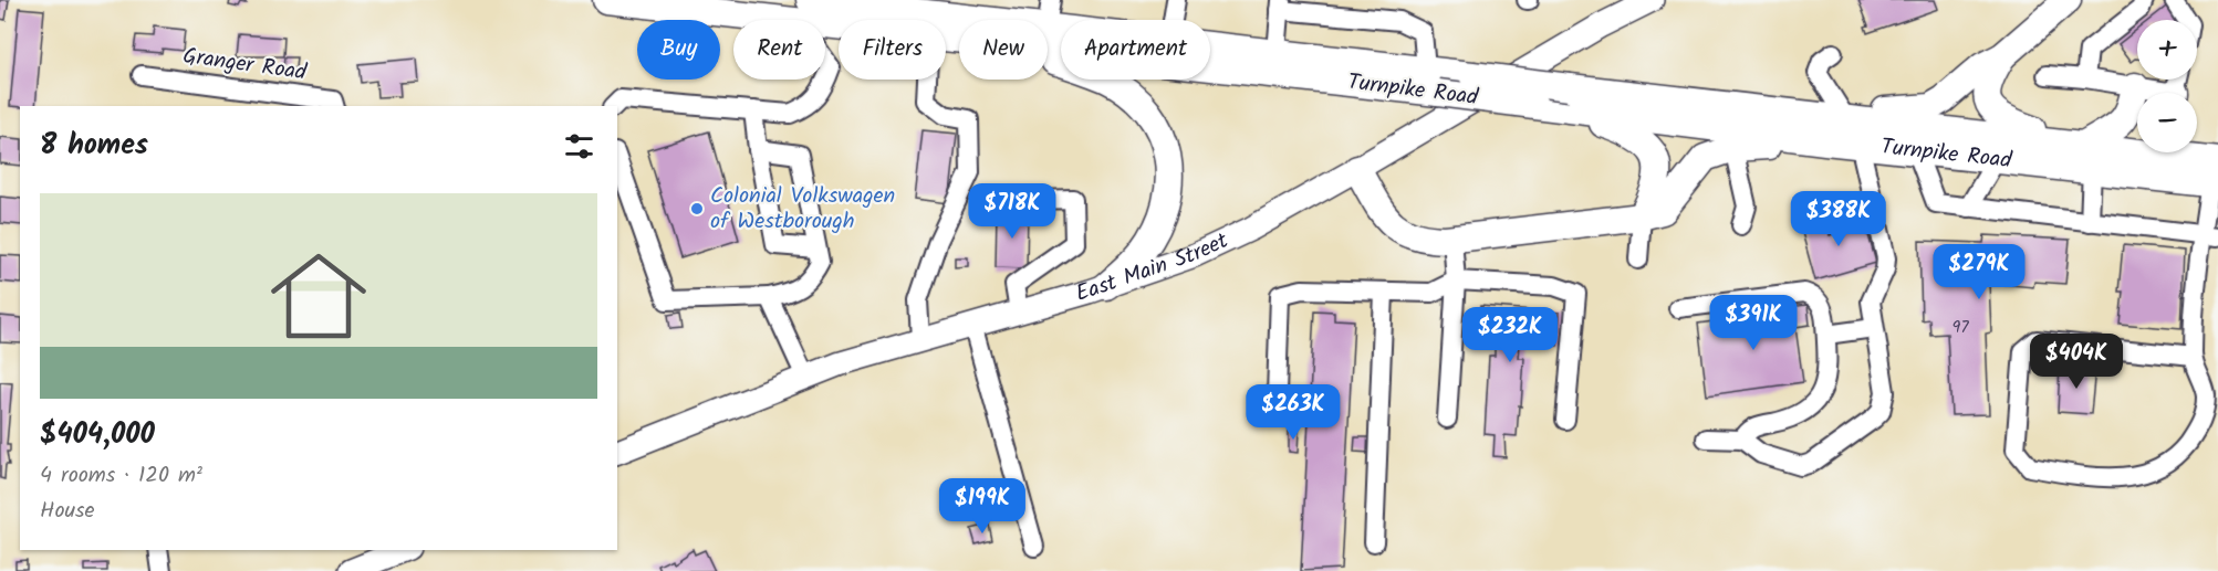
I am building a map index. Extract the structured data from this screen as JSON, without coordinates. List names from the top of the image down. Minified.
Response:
{"streets":{"highway":["Turnpike Road"],"main road":["East Main Street"],"street":["Granger Road"]},"places":["Colonial Volkswagen of Westborough"],"house_numbers":["97"],"page":{"map_buttons":["+","−"],"chip":["Buy","Rent","Filters","New","Apartment"],"heading":"8 homes","price":["$718K","$388K","$279K","$391K","$232K","$404K","$263K","$199K"],"list":[{"name":"$404,000","note":"4 rooms · 120 m² · House"}]}}
